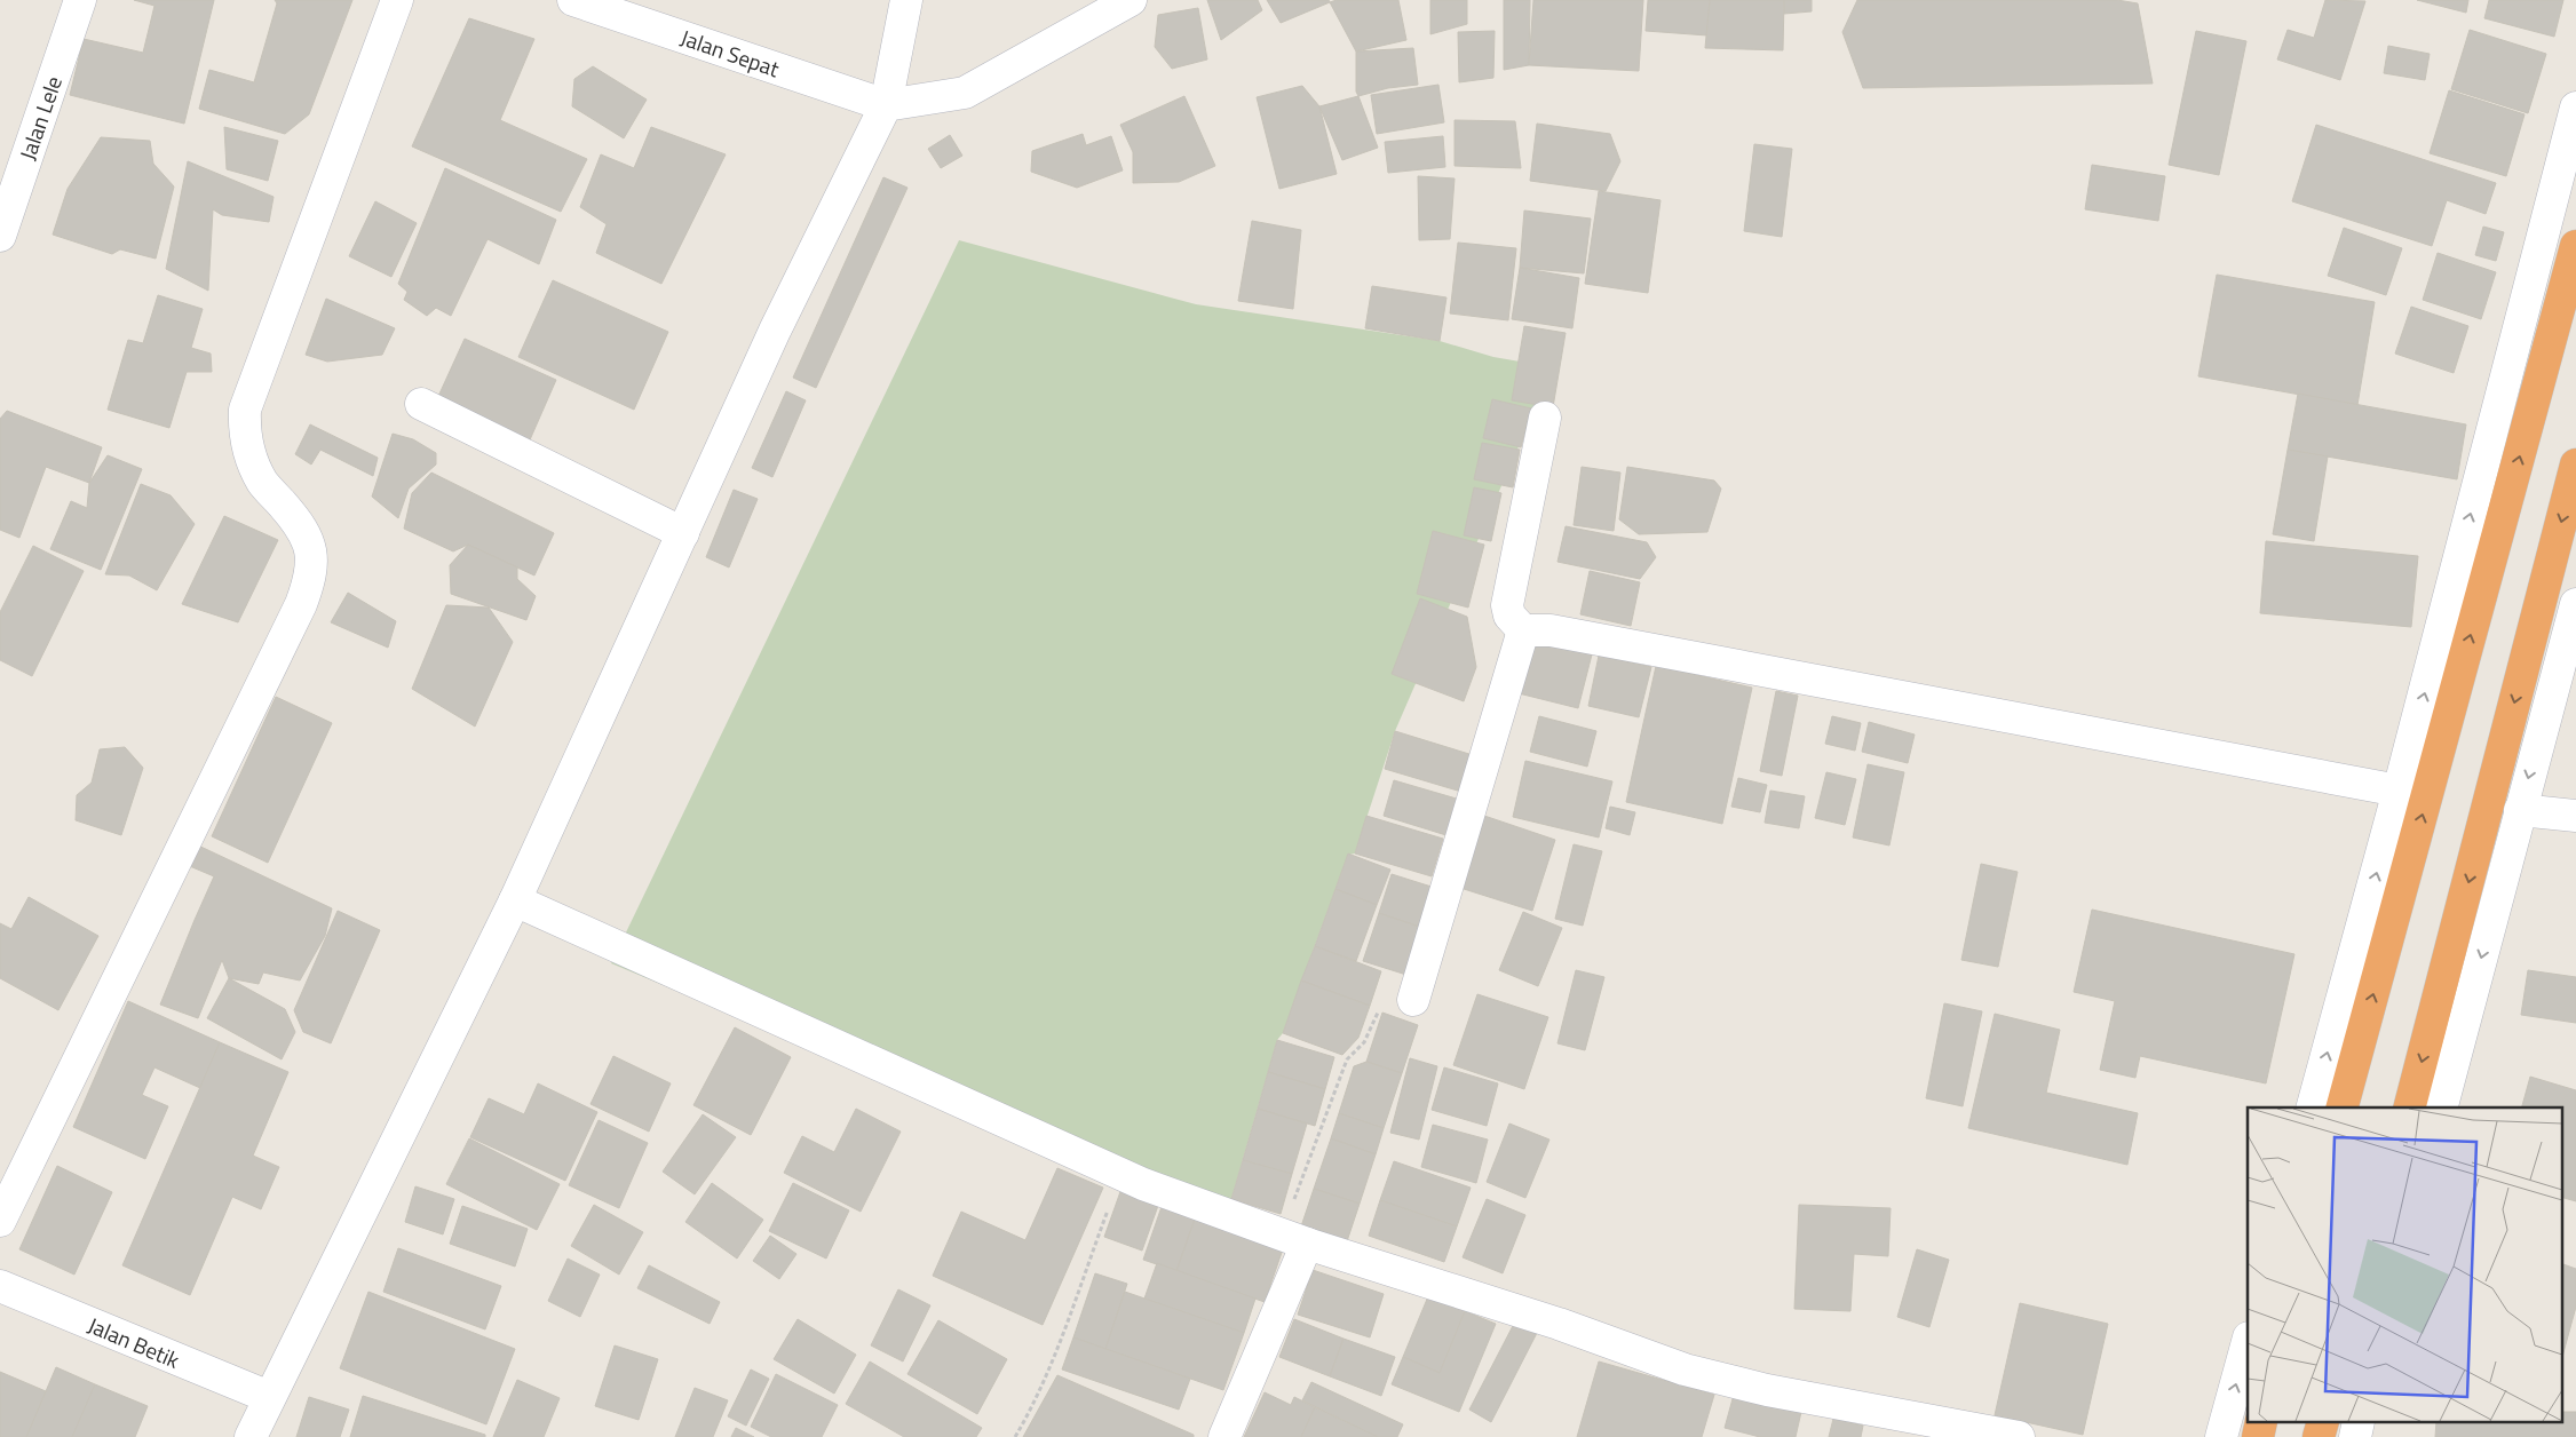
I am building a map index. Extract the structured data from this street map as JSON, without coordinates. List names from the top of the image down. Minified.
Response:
{"streets":{"street":["Jalan Sepat","Jalan Lele","Jalan Betik"]}}
